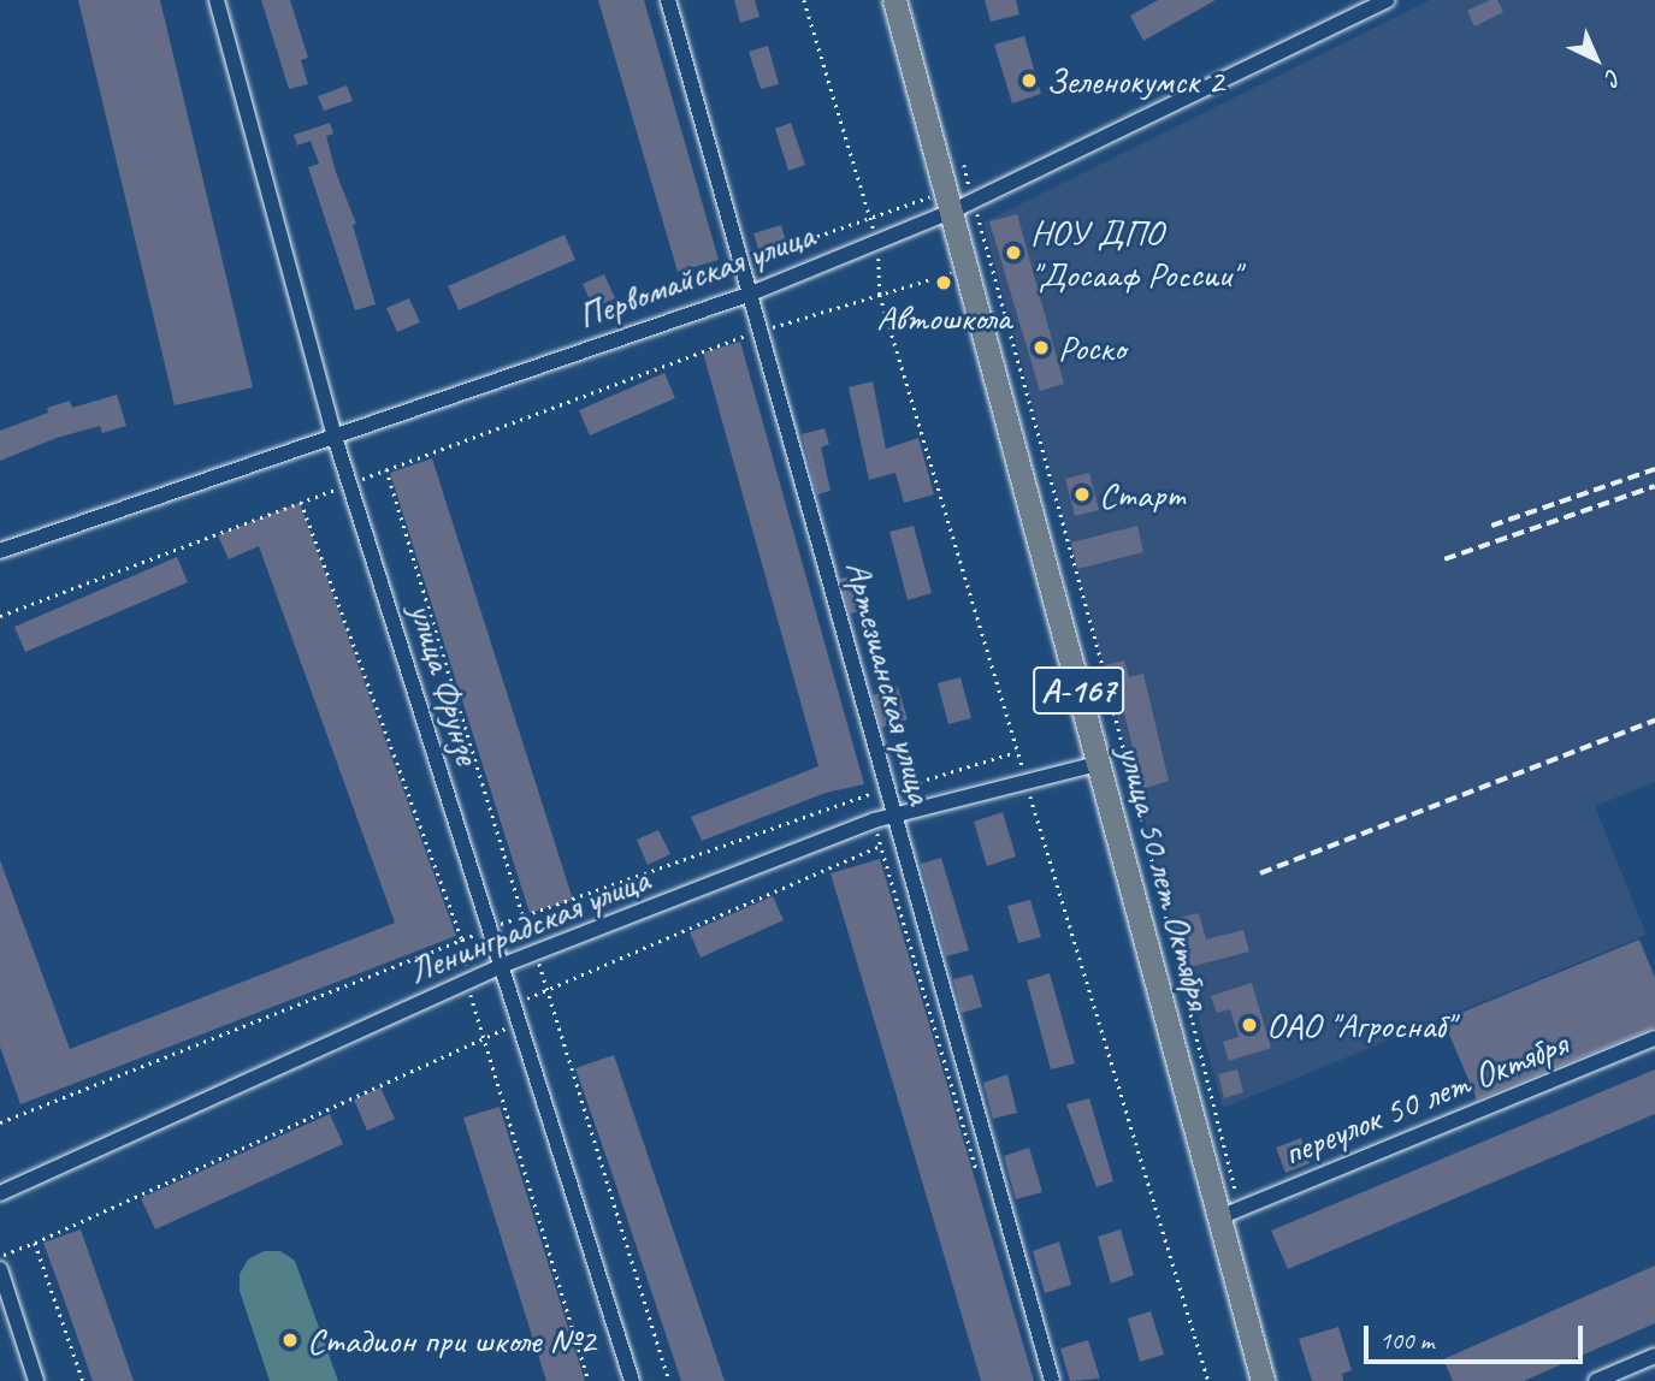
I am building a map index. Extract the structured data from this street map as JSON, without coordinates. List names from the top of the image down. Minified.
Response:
{"streets":{"highway":["А-167","улица 50 лет Октября"],"street":["Первомайская улица","Артезианская улица","улица Фрунзе","Ленинградская улица","переулок 50 лет Октября"]},"crossings":[["Первомайская улица","Артезианская улица"],["Первомайская улица","улица Фрунзе"],["Первомайская улица","улица 50 лет Октября"],["Артезианская улица","Ленинградская улица"],["улица Фрунзе","Ленинградская улица"],["улица 50 лет Октября","Ленинградская улица"],["улица 50 лет Октября","переулок 50 лет Октября"]],"places":["Зеленокумск 2","НОУ ДПО \"Досааф России\"","Автошкола","Роско","Старт","ОАО \"Агроснаб\"","Стадион при школе №2"],"scale_bar":"100 m","north":"bottom right"}
